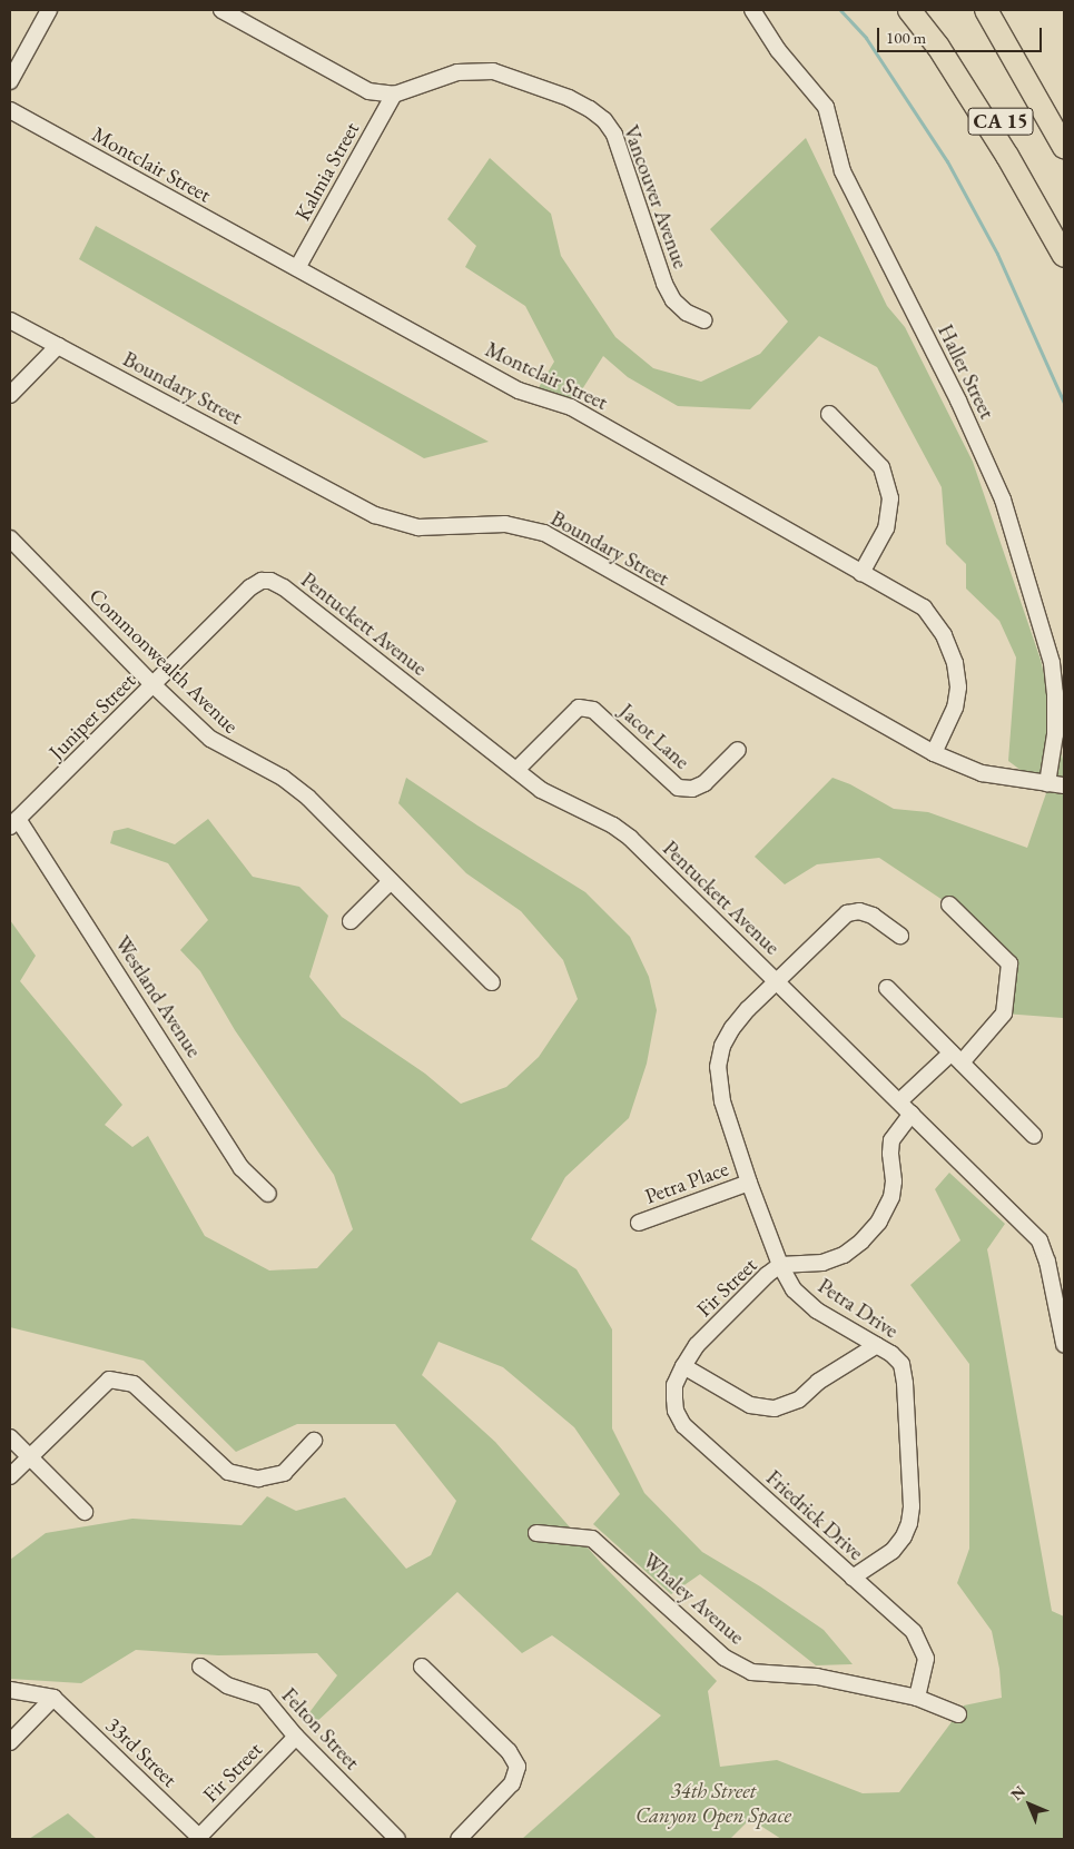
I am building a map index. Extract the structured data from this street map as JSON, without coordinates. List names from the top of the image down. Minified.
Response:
{"streets":{"highway":["CA 15"],"street":["Montclair Street","Kalmia Street","Vancouver Avenue","Haller Street","Boundary Street","Pentuckett Avenue","Commonwealth Avenue","Juniper Street","Jacot Lane","Westland Avenue","Petra Place","Fir Street","Petra Drive","Friedrick Drive","Whaley Avenue","Felton Street","33rd Street"]},"crossings":[["Montclair Street","Kalmia Street"],["Montclair Street","Boundary Street"],["Kalmia Street","Vancouver Avenue"],["Haller Street","Boundary Street"],["Pentuckett Avenue","Juniper Street"],["Pentuckett Avenue","Jacot Lane"],["Pentuckett Avenue","Fir Street"],["Pentuckett Avenue","Petra Drive"],["Commonwealth Avenue","Juniper Street"],["Juniper Street","Westland Avenue"],["Petra Place","Petra Drive"],["Fir Street","Petra Drive"],["Fir Street","Friedrick Drive"],["Fir Street","Felton Street"],["Fir Street","33rd Street"],["Petra Drive","Friedrick Drive"],["Friedrick Drive","Whaley Avenue"]],"parks":["34th Street Canyon Open Space"],"scale_bar":"100 m","north":"top left"}
